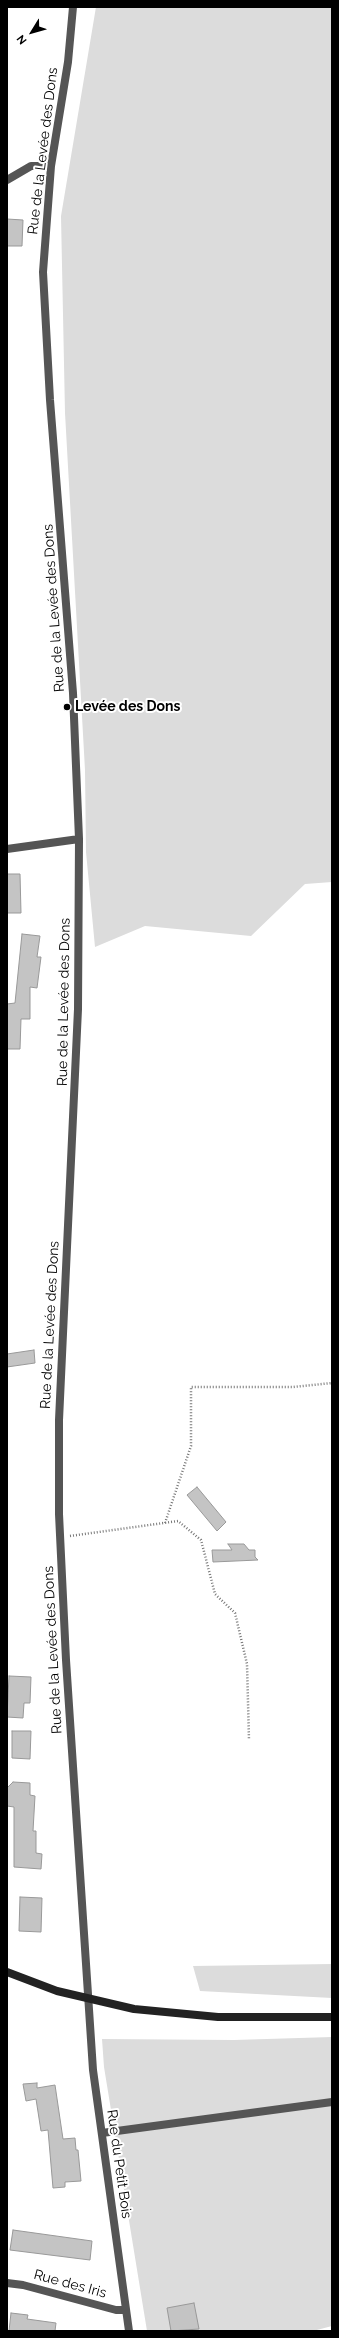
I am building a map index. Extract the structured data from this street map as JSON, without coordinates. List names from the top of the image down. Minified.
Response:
{"streets":{"street":["Rue de la Levée des Dons","Rue du Petit Bois","Rue des Iris"]},"crossings":[["Rue de la Levée des Dons","Rue du Petit Bois"],["Rue du Petit Bois","Rue des Iris"]],"places":["Levée des Dons"],"north":"bottom left"}
